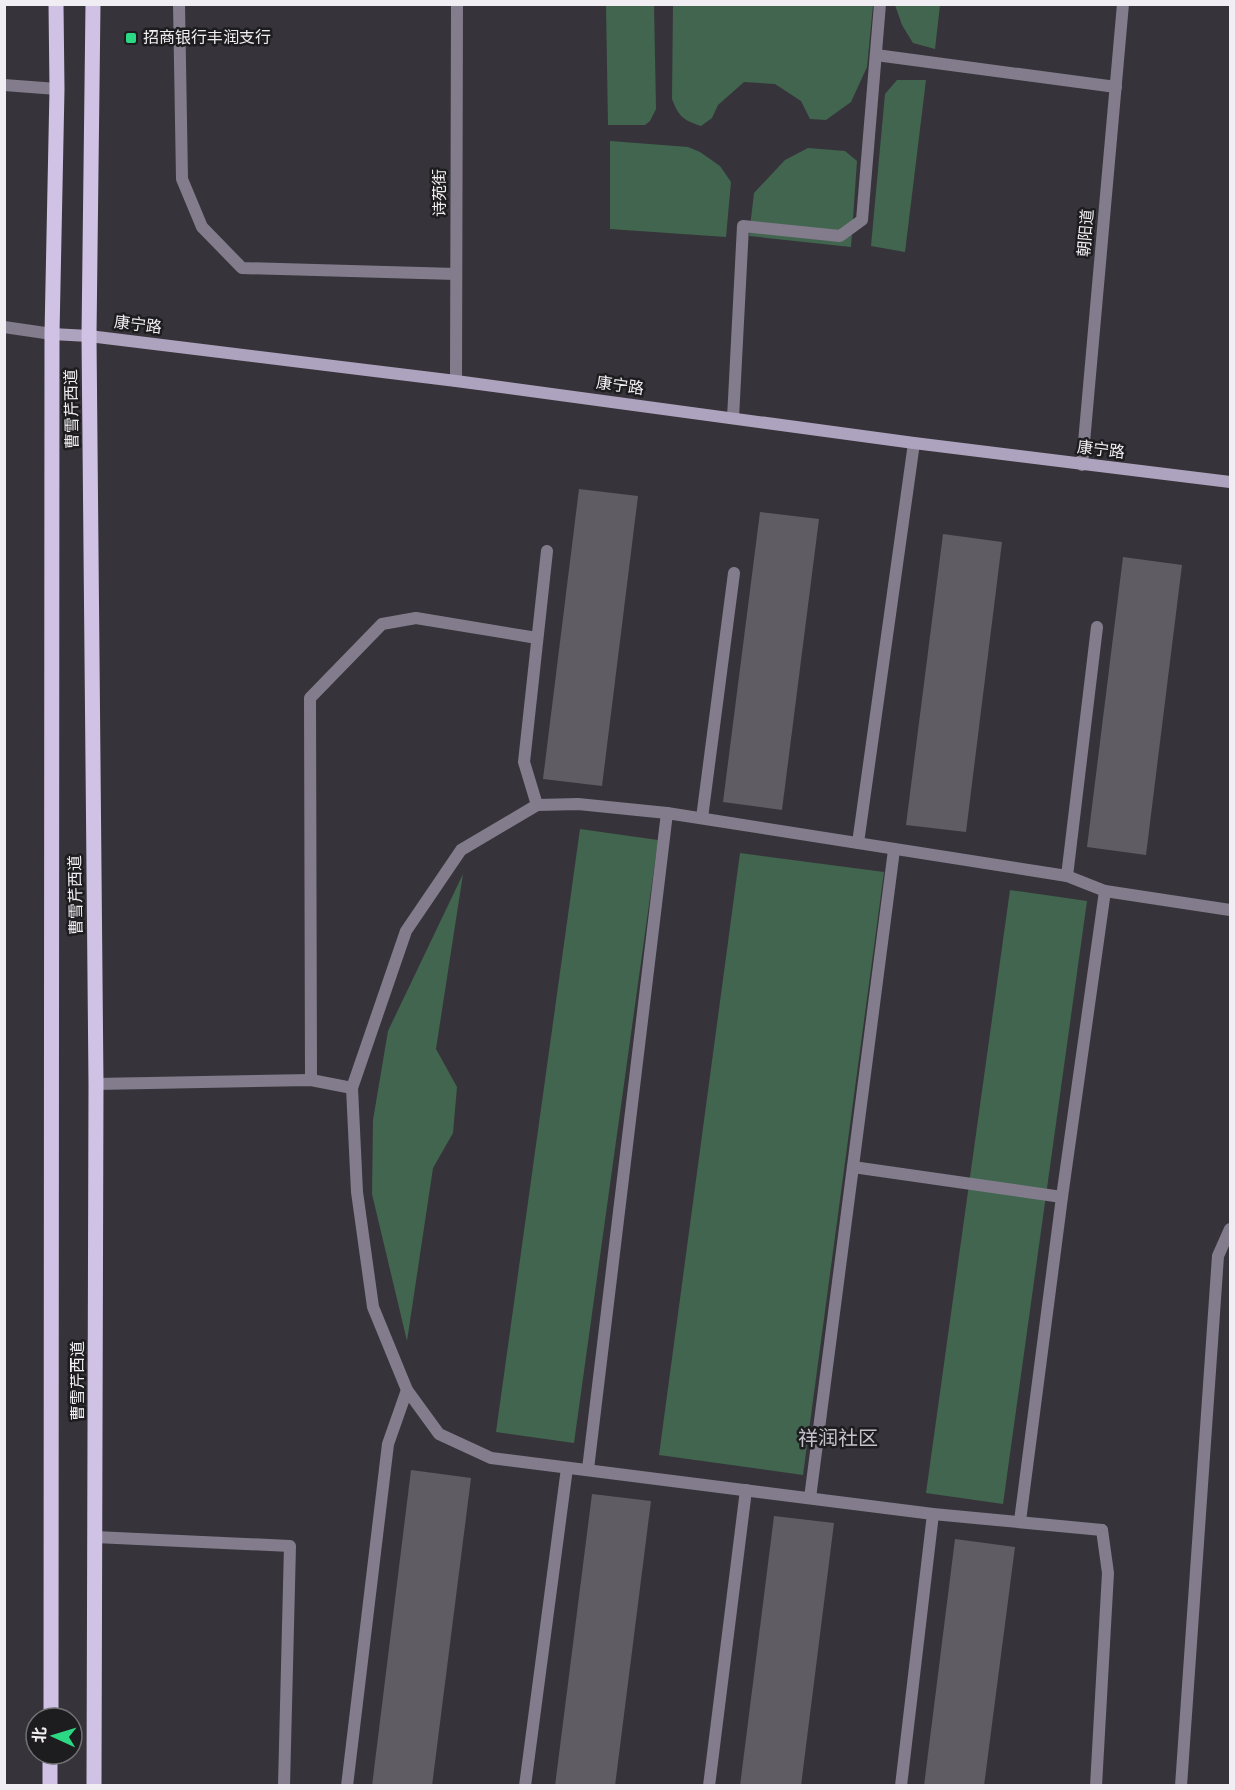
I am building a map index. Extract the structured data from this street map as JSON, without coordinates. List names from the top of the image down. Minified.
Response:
{"streets":{"main road":["康宁路","曹雪芹西道"],"street":["诗苑街","朝阳道"]},"crossings":[["诗苑街","康宁路"],["朝阳道","康宁路"],["康宁路","曹雪芹西道"]],"districts":["祥润社区"],"places":{"transit":["招商银行丰润支行"]},"north":"left"}
